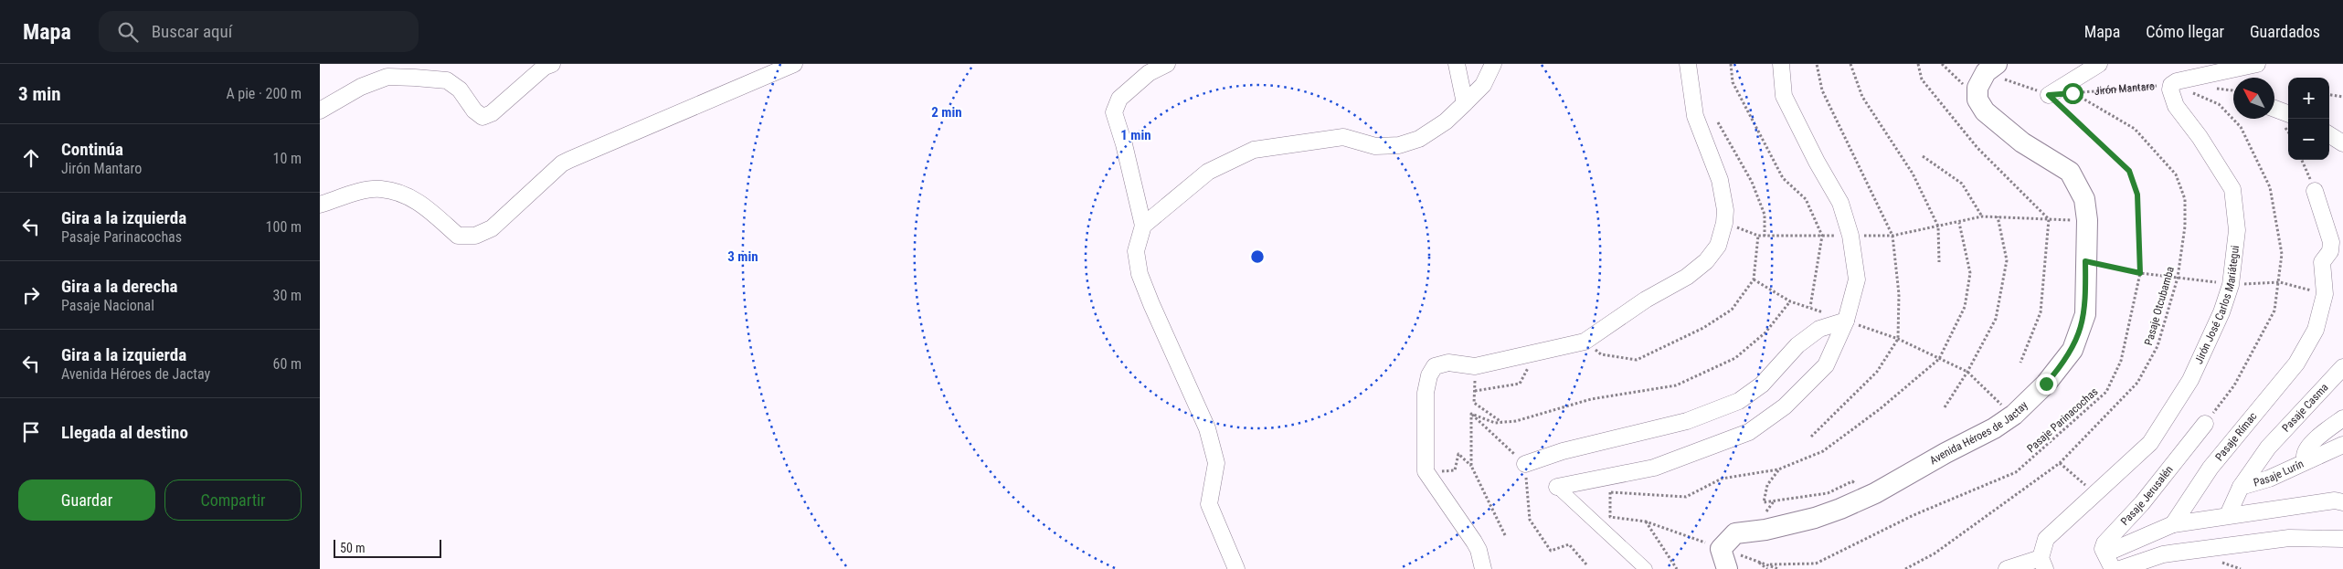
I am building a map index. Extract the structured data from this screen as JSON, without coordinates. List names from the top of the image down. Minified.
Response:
{"streets":{"street":["Jirón José Carlos Mariátegui","Pasaje Casma","Avenida Héroes de Jactay","Pasaje Rímac","Pasaje Lurín","Pasaje Jerusalén"],"path":["Jirón Mantaro","Pasaje Otcubamba","Pasaje Parinacochas"]},"crossings":[["Jirón Mantaro","Jirón José Carlos Mariátegui"],["Jirón Mantaro","Pasaje Otcubamba"],["Pasaje Casma","Pasaje Lurín"]],"scale_bar":"50 m","north":"top left","page":{"header":"Mapa","search":"Buscar aquí","nav":["Mapa","Cómo llegar","Guardados"],"heading":["3 min","A pie · 200 m"],"map_buttons":["+","−"],"list":[["Continúa","Jirón Mantaro","10 m"],["Gira a la izquierda","Pasaje Parinacochas","100 m"],["Gira a la derecha","Pasaje Nacional","30 m"],["Gira a la izquierda","Avenida Héroes de Jactay","60 m"],"Llegada al destino"],"buttons":["Guardar","Compartir"],"scale":"50 m"},"rings":["2 min","1 min","3 min"]}
